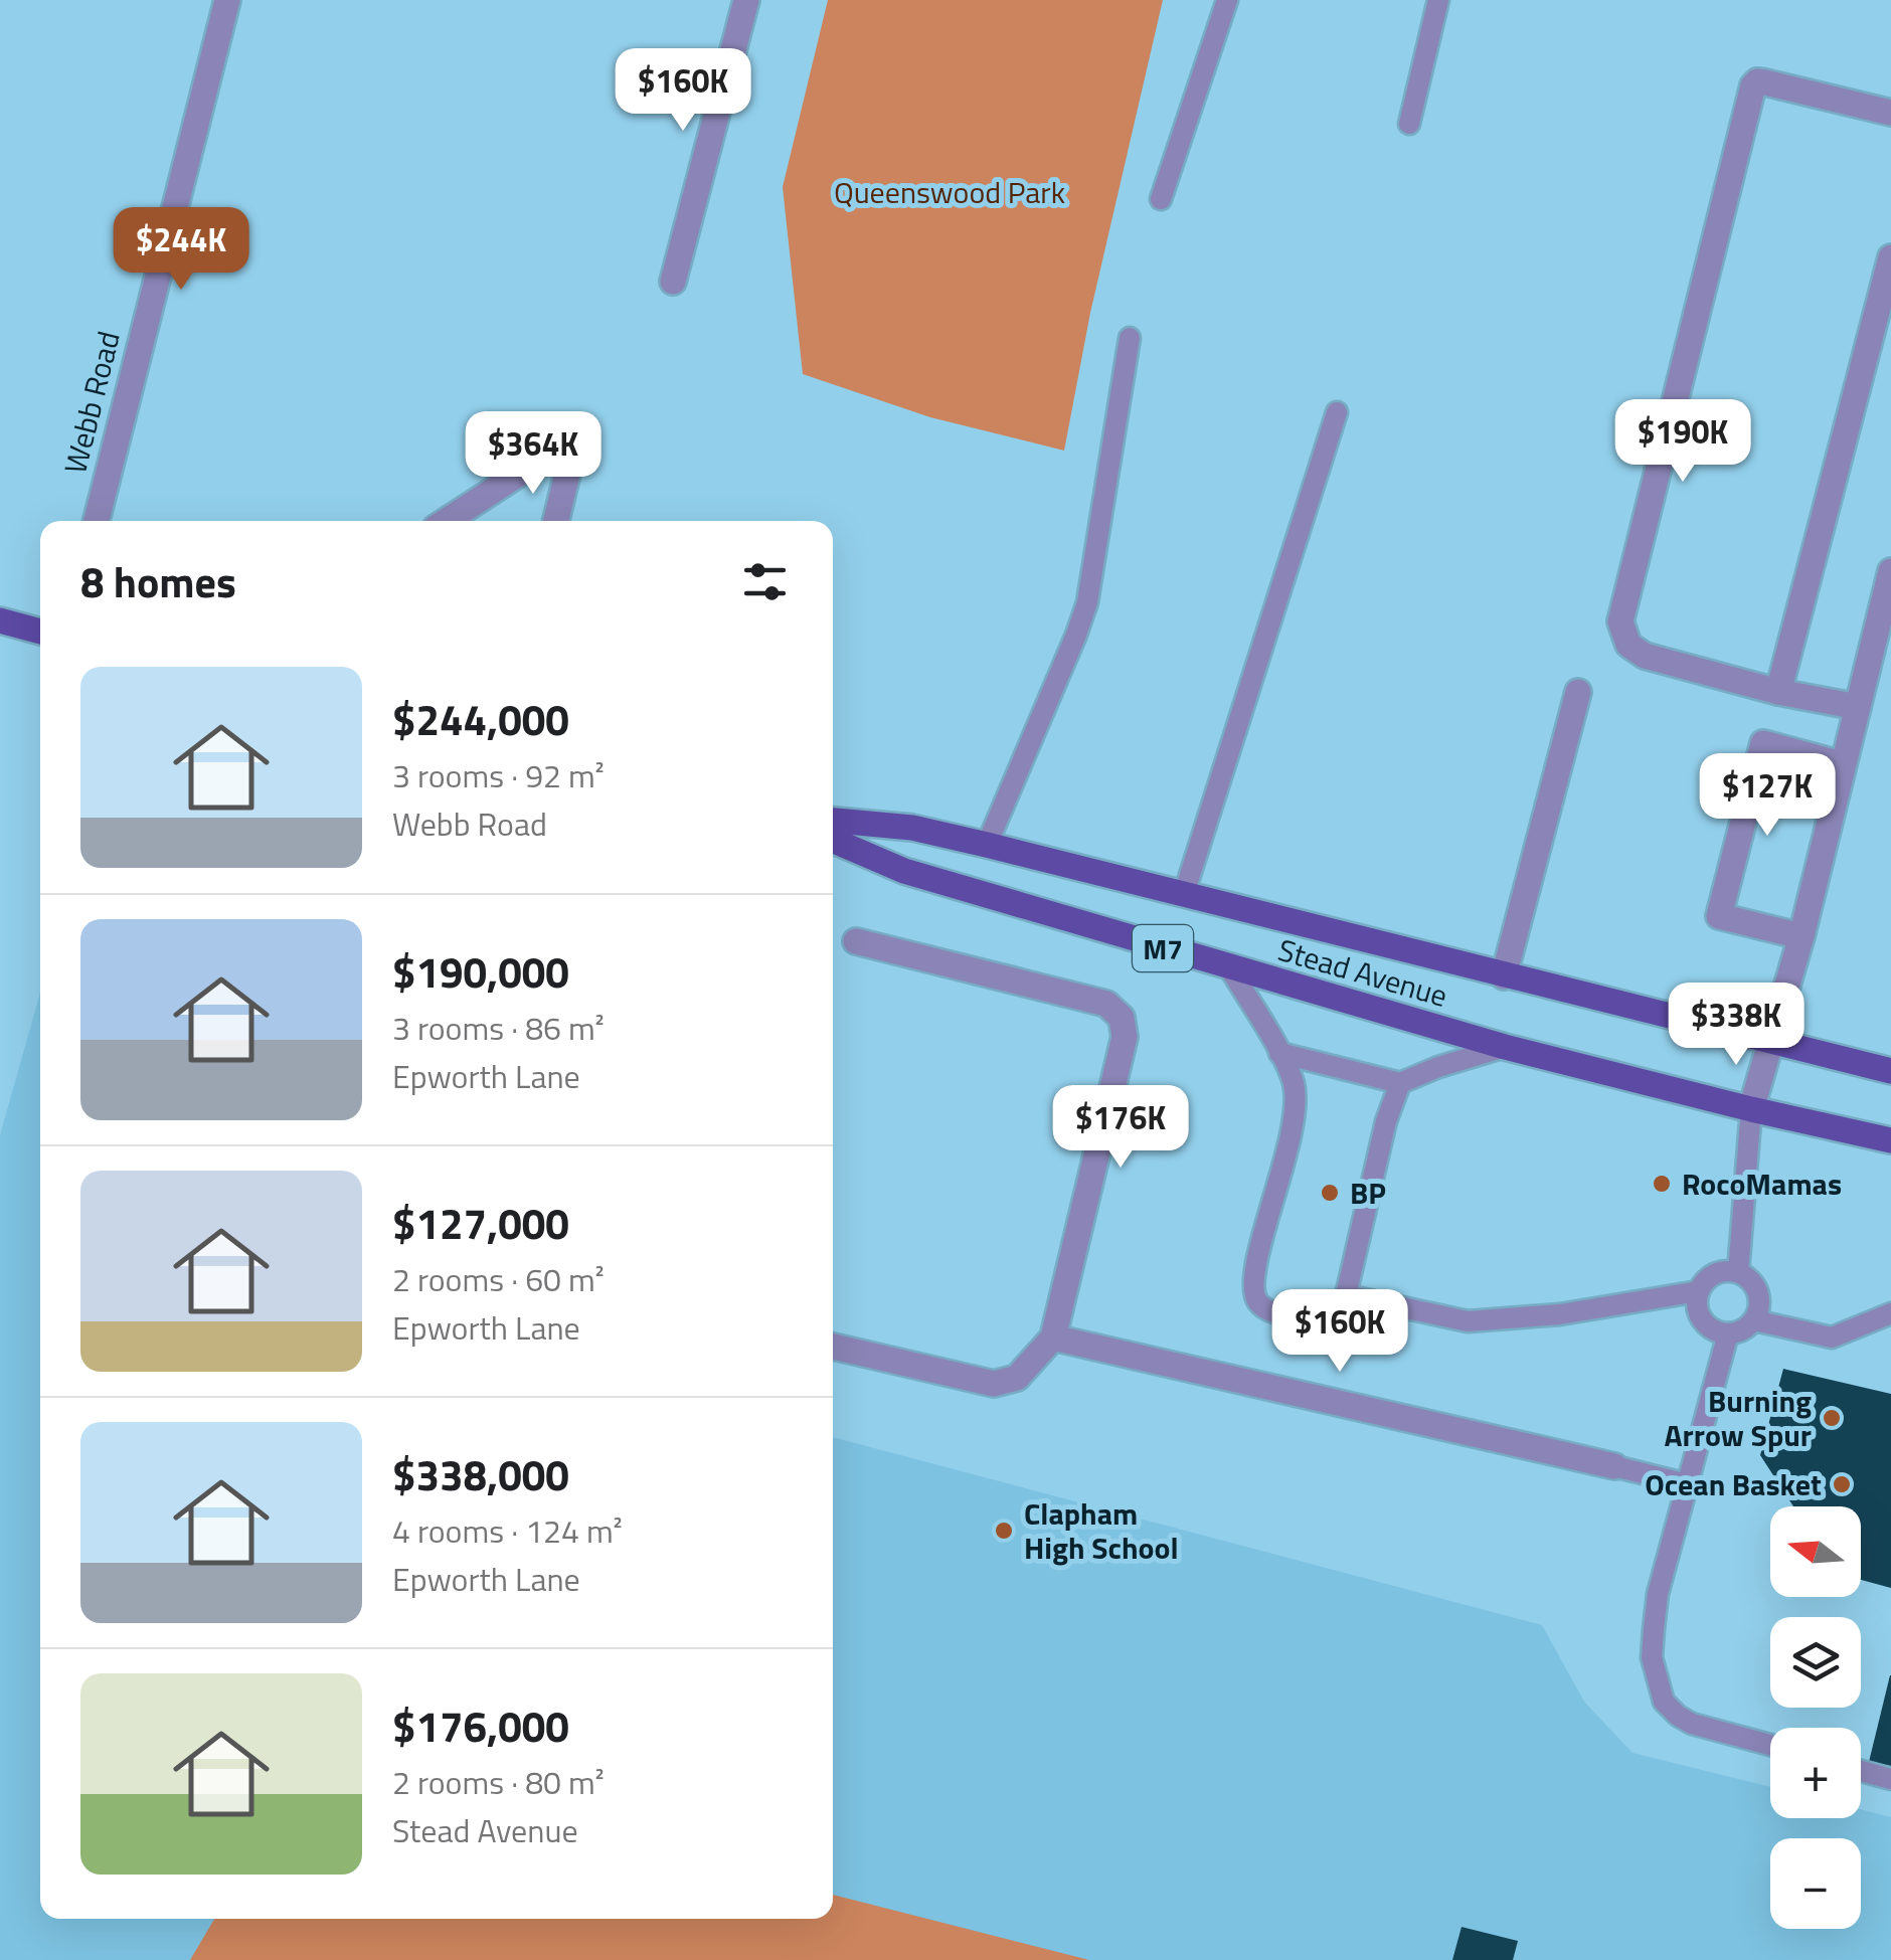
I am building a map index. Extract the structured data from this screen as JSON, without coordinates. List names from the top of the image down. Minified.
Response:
{"streets":{"main road":["M7","Stead Avenue"],"street":["Webb Road"]},"parks":["Queenswood Park"],"places":["RocoMamas","BP","Burning Arrow Spur","Ocean Basket","Clapham High School"],"north":"left","page":{"price":["$160K","$244K","$190K","$364K","$127K","$338K","$176K","$160K"],"heading":"8 homes","list":[{"name":"$244,000","note":"3 rooms · 92 m² · Webb Road"},{"name":"$190,000","note":"3 rooms · 86 m² · Epworth Lane"},{"name":"$127,000","note":"2 rooms · 60 m² · Epworth Lane"},{"name":"$338,000","note":"4 rooms · 124 m² · Epworth Lane"},{"name":"$176,000","note":"2 rooms · 80 m² · Stead Avenue"}],"map_buttons":["+","−"]}}
